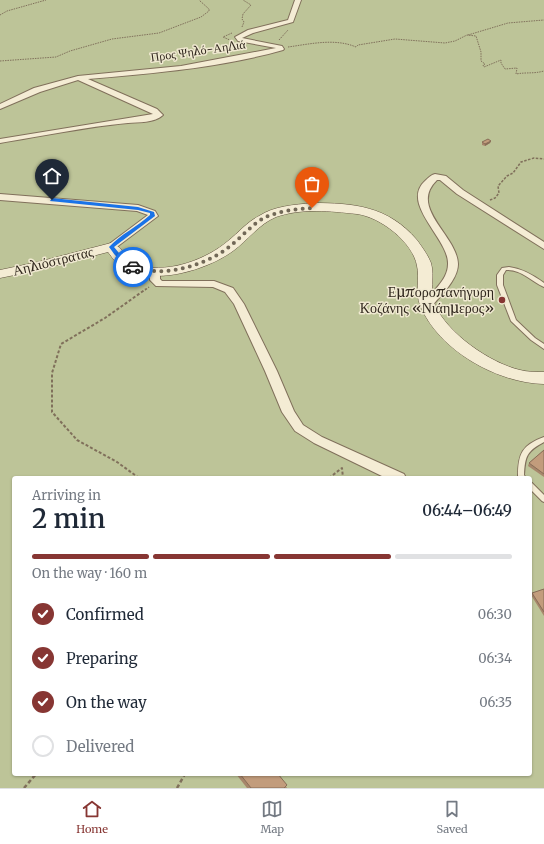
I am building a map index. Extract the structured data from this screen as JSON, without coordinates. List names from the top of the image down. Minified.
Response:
{"streets":{"street":["Προς Ψηλό-ΑηΛιά","Αηλιόστρατας"]},"places":["Εμποροπανήγυρη Κοζάνης «Νιάημερος»"],"page":{"heading":["2 min","Arriving in","06:44–06:49"],"bar":"On the way · 160 m","list":[["Confirmed","06:30"],["Preparing","06:34"],["On the way","06:35"],"Delivered"],"tabs":["Home","Map","Saved"]}}
